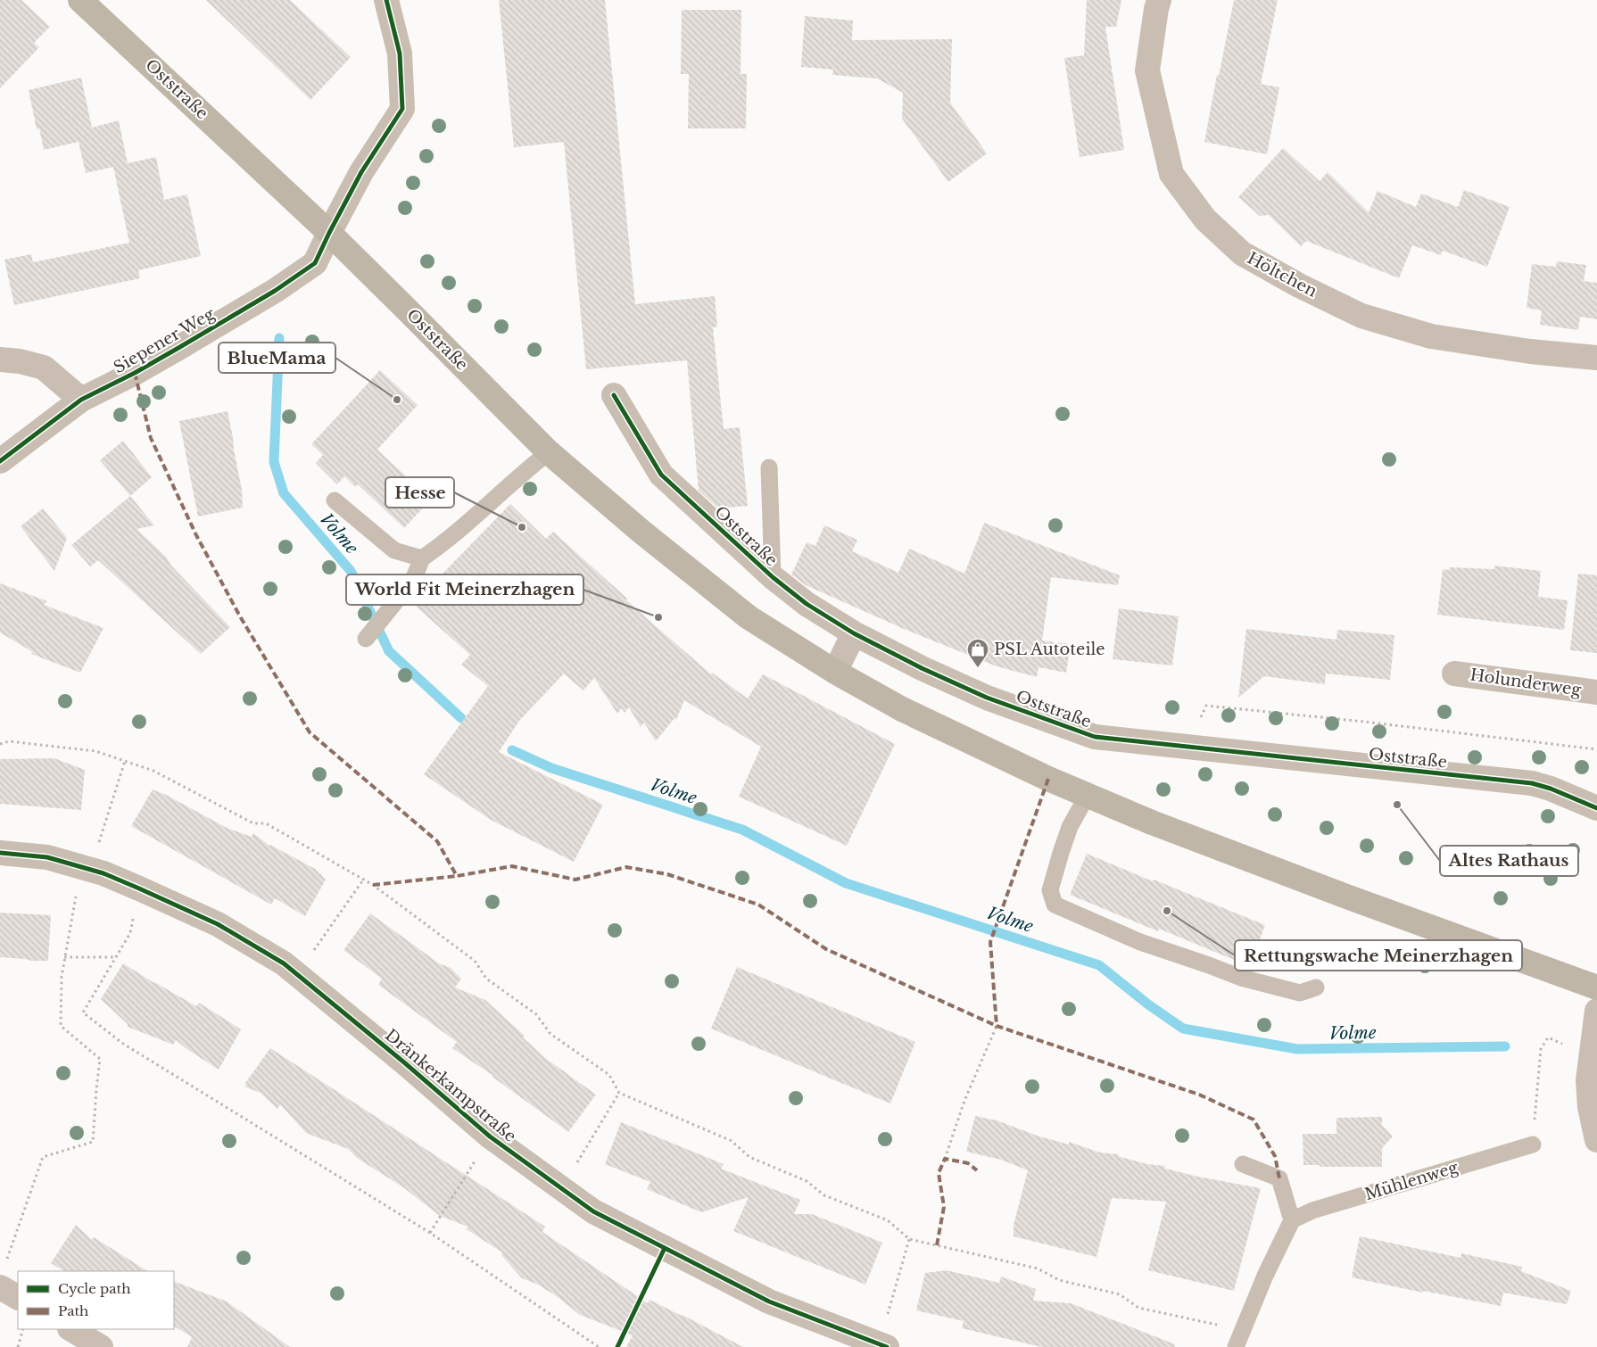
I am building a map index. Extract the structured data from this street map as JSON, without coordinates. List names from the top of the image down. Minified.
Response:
{"streets":{"main road":["Oststraße"],"street":["Höltchen","Siepener Weg","Holunderweg","Dränkerkampstraße"],"lane":["Mühlenweg"]},"crossings":[["Oststraße","Siepener Weg"]],"water":["Volme"],"places":{"other":["BlueMama","Hesse","World Fit Meinerzhagen","Altes Rathaus","Rettungswache Meinerzhagen"],"shop":["PSL Autoteile"]},"legend":["Cycle path","Path"]}
